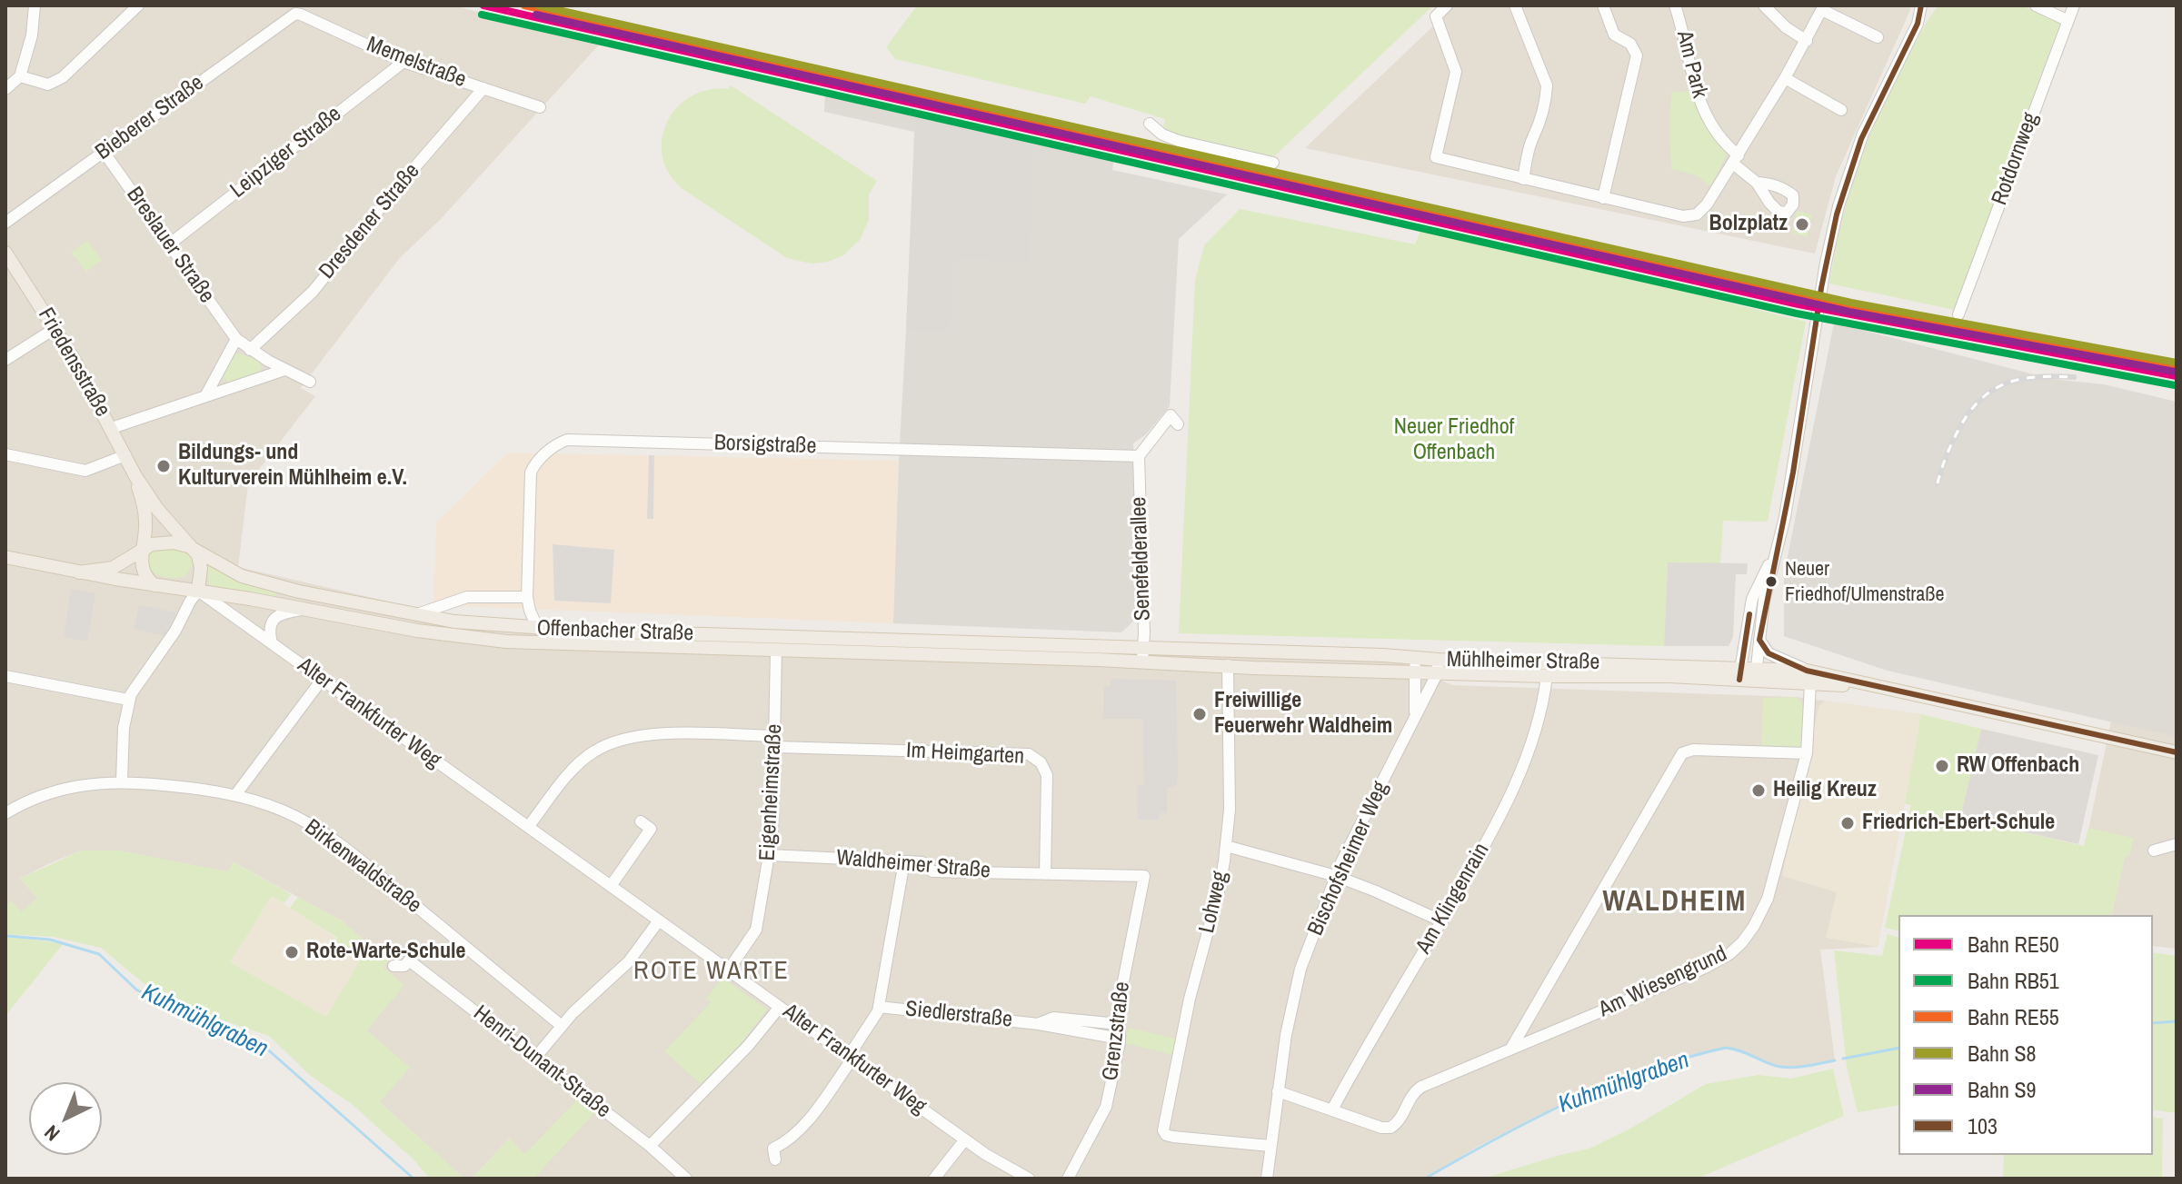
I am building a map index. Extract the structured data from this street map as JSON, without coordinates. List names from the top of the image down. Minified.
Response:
{"streets":{"main road":["Friedensstraße","Offenbacher Straße","Mühlheimer Straße"],"street":["Memelstraße","Am Park","Bieberer Straße","Leipziger Straße","Rotdornweg","Dresdener Straße","Breslauer Straße","Borsigstraße","Senefelderallee","Alter Frankfurter Weg","Im Heimgarten","Eigenheimstraße","Bischofsheimer Weg","Waldheimer Straße","Birkenwaldstraße","Am Klingenrain","Lohweg","Am Wiesengrund","Siedlerstraße","Grenzstraße","Henri-Dunant-Straße"]},"crossings":[["Memelstraße","Bieberer Straße"],["Memelstraße","Leipziger Straße"],["Memelstraße","Dresdener Straße"],["Bieberer Straße","Breslauer Straße"],["Leipziger Straße","Breslauer Straße"],["Dresdener Straße","Breslauer Straße"],["Friedensstraße","Offenbacher Straße"],["Friedensstraße","Alter Frankfurter Weg"],["Borsigstraße","Senefelderallee"],["Borsigstraße","Offenbacher Straße"],["Senefelderallee","Offenbacher Straße"],["Offenbacher Straße","Mühlheimer Straße"],["Offenbacher Straße","Alter Frankfurter Weg"],["Offenbacher Straße","Eigenheimstraße"],["Mühlheimer Straße","Bischofsheimer Weg"],["Mühlheimer Straße","Am Klingenrain"],["Mühlheimer Straße","Lohweg"],["Mühlheimer Straße","Am Wiesengrund"],["Alter Frankfurter Weg","Im Heimgarten"],["Alter Frankfurter Weg","Eigenheimstraße"],["Im Heimgarten","Eigenheimstraße"],["Im Heimgarten","Waldheimer Straße"],["Eigenheimstraße","Waldheimer Straße"],["Bischofsheimer Weg","Lohweg"],["Waldheimer Straße","Grenzstraße"],["Am Klingenrain","Am Wiesengrund"],["Siedlerstraße","Grenzstraße"]],"districts":["WALDHEIM","ROTE WARTE"],"water":["Kuhmühlgraben"],"parks":["Neuer Friedhof Offenbach"],"places":["Bolzplatz","Bildungs- und Kulturverein Mühlheim e.V.","Neuer Friedhof/Ulmenstraße","Freiwillige Feuerwehr Waldheim","RW Offenbach","Heilig Kreuz","Friedrich-Ebert-Schule","Rote-Warte-Schule"],"lines":["rail line RE50","rail line RE55","rail line S8","transit line 103","rail line RB51","rail line S9"],"legend":["Bahn RE50","Bahn RB51","Bahn RE55","Bahn S8","Bahn S9","103"],"north":"bottom left"}
